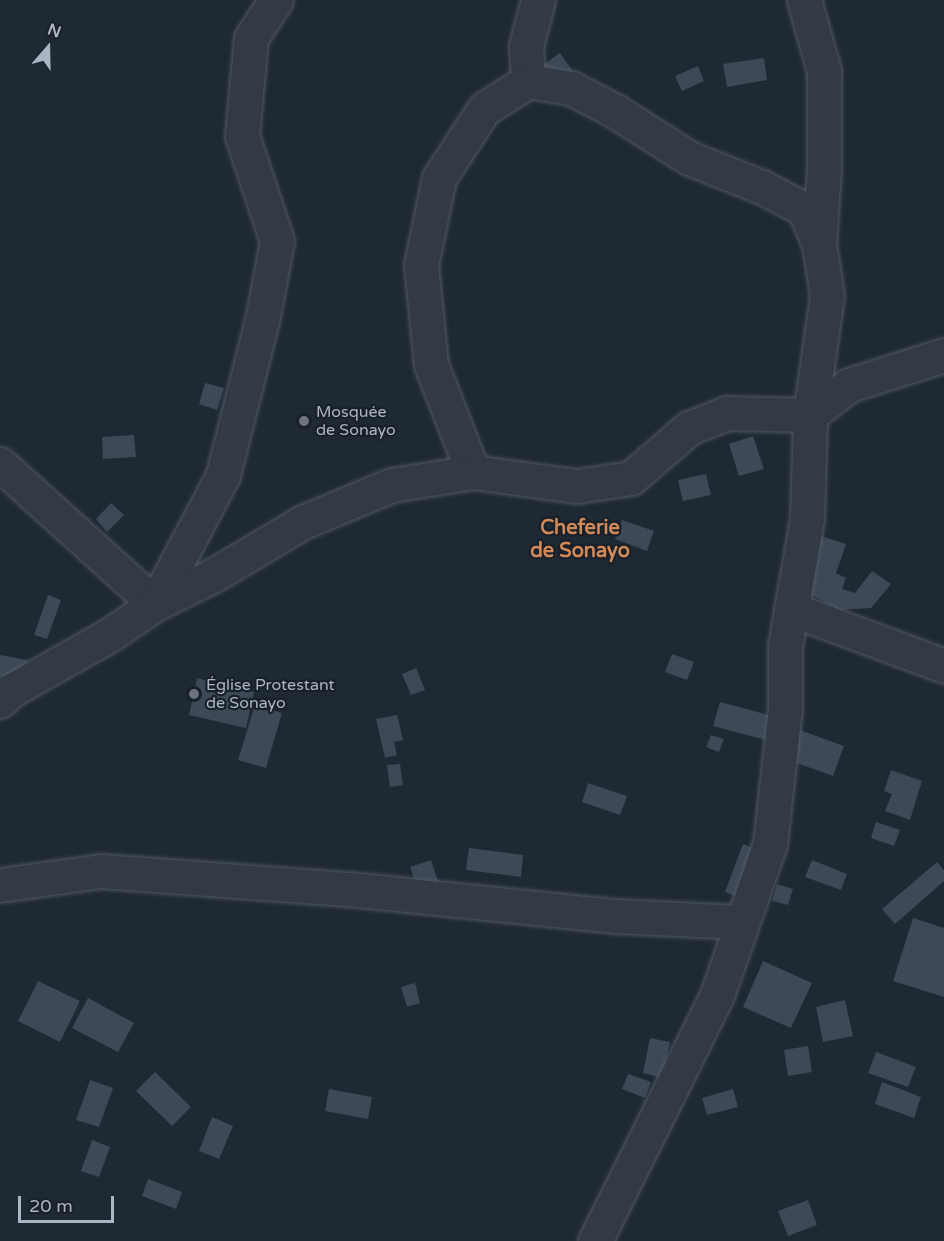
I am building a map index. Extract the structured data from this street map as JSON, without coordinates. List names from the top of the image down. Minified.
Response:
{"districts":["Cheferie de Sonayo"],"places":["Mosquée de Sonayo","Église Protestant de Sonayo"],"scale_bar":"20 m","north":"top"}
